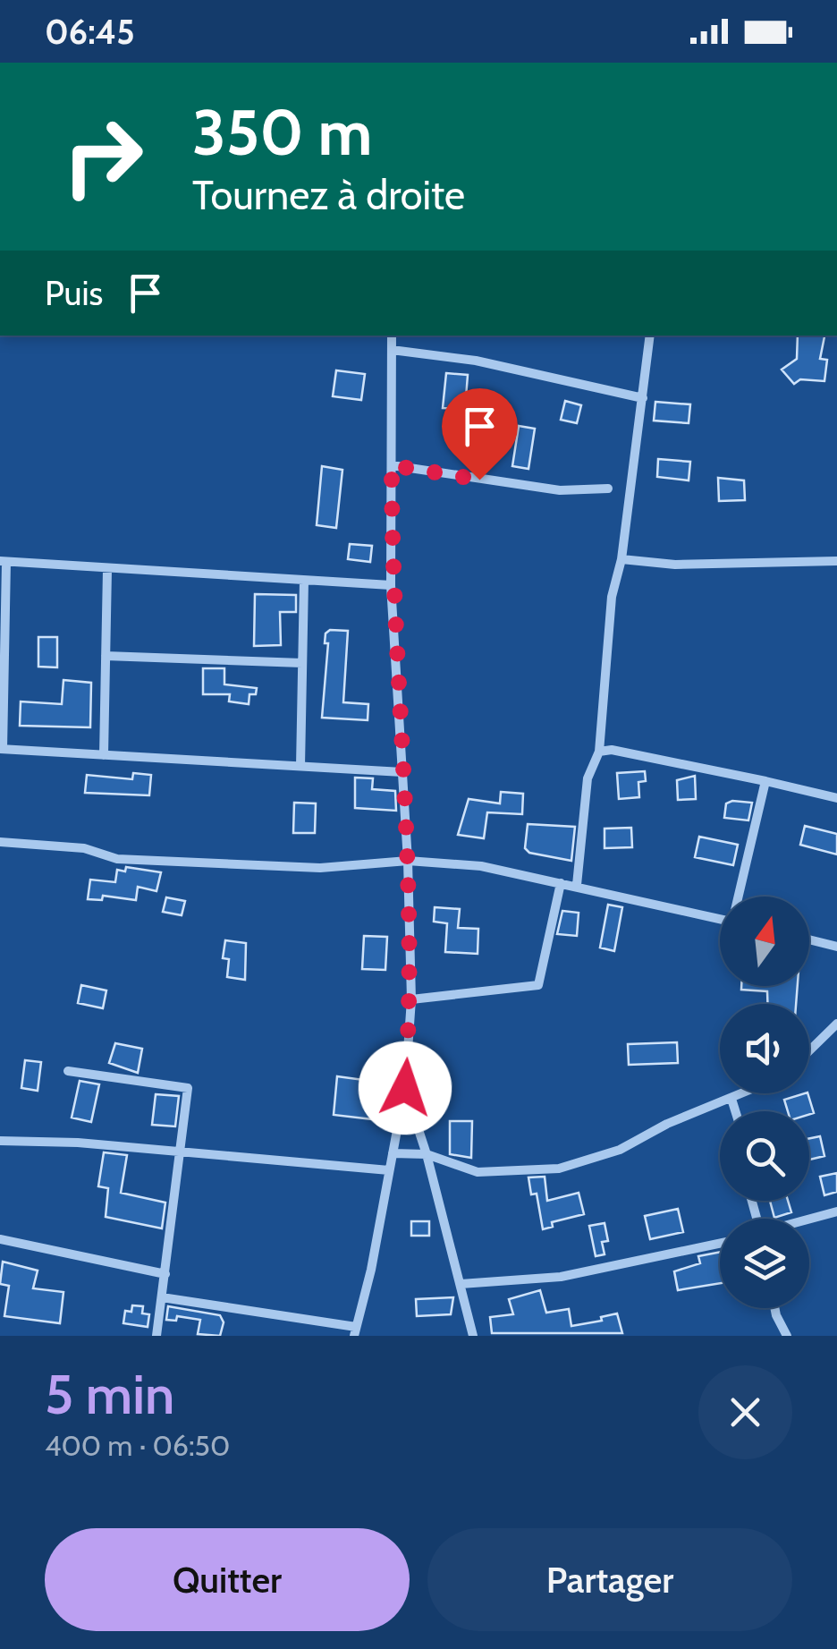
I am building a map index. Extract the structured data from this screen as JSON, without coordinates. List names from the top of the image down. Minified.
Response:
{"north":"top","page":{"status":"06:45","turn":["350 m","Tournez à droite"],"then":"Puis","heading":["5 min","400 m · 06:50"],"buttons":["Quitter","Partager"]}}
